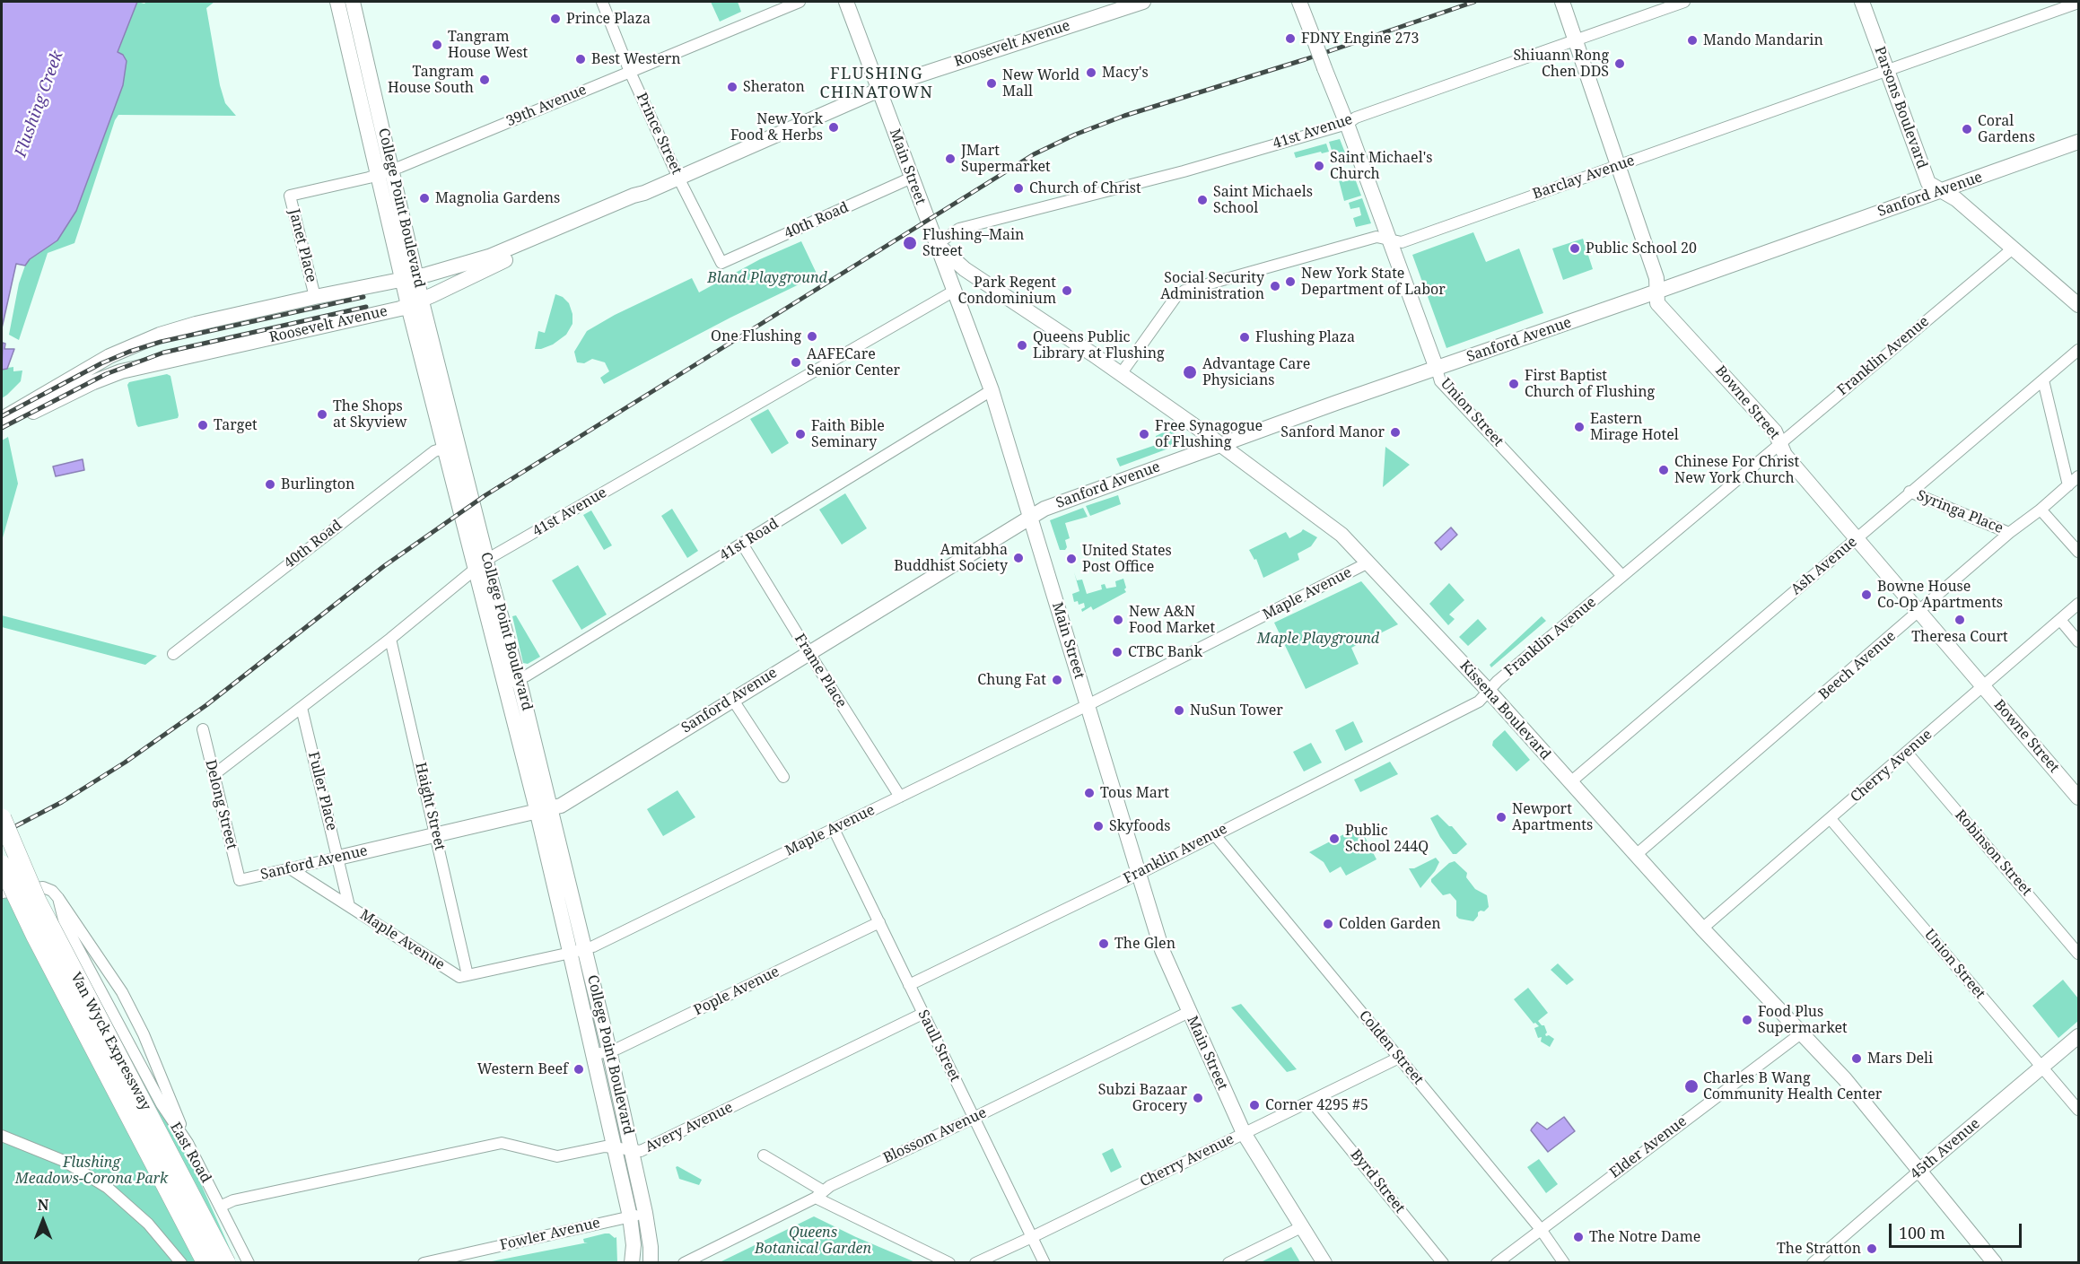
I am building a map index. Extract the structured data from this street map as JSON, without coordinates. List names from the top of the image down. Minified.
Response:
{"streets":{"highway":["Van Wyck Expressway"],"main road":["Roosevelt Avenue","Parsons Boulevard","Main Street","Sanford Avenue","College Point Boulevard","Bowne Street","Union Street","Kissena Boulevard","45th Avenue"],"street":["39th Avenue","41st Avenue","Prince Street","Barclay Avenue","40th Road","Janet Place","Franklin Avenue","Syringa Place","41st Road","Ash Avenue","Maple Avenue","Beech Avenue","Frame Place","Cherry Avenue","Fuller Place","Delong Street","Haight Street","Robinson Street","Pople Avenue","Saull Street","Colden Street","Avery Avenue","Blossom Avenue","Elder Avenue","East Road","Byrd Street","Fowler Avenue"]},"crossings":[["Roosevelt Avenue","Prince Street"],["Roosevelt Avenue","Main Street"],["Roosevelt Avenue","College Point Boulevard"],["Roosevelt Avenue","Janet Place"],["39th Avenue","Prince Street"],["39th Avenue","College Point Boulevard"],["39th Avenue","Janet Place"],["Parsons Boulevard","Barclay Avenue"],["Parsons Boulevard","Sanford Avenue"],["Parsons Boulevard","Franklin Avenue"],["41st Avenue","Main Street"],["41st Avenue","College Point Boulevard"],["41st Avenue","Bowne Street"],["41st Avenue","Union Street"],["41st Avenue","Kissena Boulevard"],["41st Avenue","Fuller Place"],["41st Avenue","Delong Street"],["41st Avenue","Haight Street"],["Prince Street","40th Road"],["Main Street","Sanford Avenue"],["Main Street","40th Road"],["Main Street","Franklin Avenue"],["Main Street","41st Road"],["Main Street","Maple Avenue"],["Main Street","Kissena Boulevard"],["Main Street","Cherry Avenue"],["Main Street","Blossom Avenue"],["Barclay Avenue","Bowne Street"],["Barclay Avenue","Union Street"],["Barclay Avenue","Kissena Boulevard"],["Sanford Avenue","College Point Boulevard"],["Sanford Avenue","Bowne Street"],["Sanford Avenue","Union Street"],["Sanford Avenue","Maple Avenue"],["Sanford Avenue","Frame Place"],["Sanford Avenue","Kissena Boulevard"],["Sanford Avenue","Fuller Place"],["Sanford Avenue","Delong Street"],["Sanford Avenue","Haight Street"],["College Point Boulevard","40th Road"],["College Point Boulevard","41st Road"],["College Point Boulevard","Maple Avenue"],["College Point Boulevard","Pople Avenue"],["College Point Boulevard","Avery Avenue"],["College Point Boulevard","Fowler Avenue"],["Franklin Avenue","Bowne Street"],["Franklin Avenue","Union Street"],["Franklin Avenue","Kissena Boulevard"],["Franklin Avenue","Saull Street"],["Franklin Avenue","Colden Street"],["Bowne Street","Ash Avenue"],["Bowne Street","Beech Avenue"],["Bowne Street","Cherry Avenue"],["Union Street","Cherry Avenue"],["Union Street","45th Avenue"],["Syringa Place","Ash Avenue"],["Syringa Place","Beech Avenue"],["41st Road","Frame Place"],["Ash Avenue","Kissena Boulevard"],["Maple Avenue","Frame Place"],["Maple Avenue","Kissena Boulevard"],["Maple Avenue","Fuller Place"],["Maple Avenue","Haight Street"],["Maple Avenue","Saull Street"],["Beech Avenue","Kissena Boulevard"],["Kissena Boulevard","Cherry Avenue"],["Kissena Boulevard","Elder Avenue"],["Kissena Boulevard","45th Avenue"],["Cherry Avenue","Robinson Street"],["Cherry Avenue","Saull Street"],["Cherry Avenue","Colden Street"],["Cherry Avenue","Byrd Street"],["Pople Avenue","Saull Street"],["Saull Street","Avery Avenue"],["Saull Street","Blossom Avenue"],["Colden Street","Elder Avenue"],["Avery Avenue","East Road"]],"districts":["FLUSHING CHINATOWN"],"water":["Flushing Creek"],"parks":["Bland Playground","Maple Playground","Flushing Meadows-Corona Park","Queens Botanical Garden"],"places":["Prince Plaza","FDNY Engine 273","Mando Mandarin","Tangram House West","Best Western","Shiuann Rong Chen DDS","Macy's","Tangram House South","New World Mall","Sheraton","New York Food & Herbs","Coral Gardens","JMart Supermarket","Saint Michael's Church","Church of Christ","Magnolia Gardens","Saint Michaels School","Flushing–Main Street","Public School 20","New York State Department of Labor","Social Security Administration","Park Regent Condominium","One Flushing","Flushing Plaza","Queens Public Library at Flushing","AAFECare Senior Center","Advantage Care Physicians","First Baptist Church of Flushing","The Shops at Skyview","Target","Eastern Mirage Hotel","Sanford Manor","Faith Bible Seminary","Free Synagogue of Flushing","Chinese For Christ New York Church","Burlington","Amitabha Buddhist Society","United States Post Office","Bowne House Co-Op Apartments","New A&N Food Market","Theresa Court","CTBC Bank","Chung Fat","NuSun Tower","Tous Mart","Newport Apartments","Skyfoods","Public School 244Q","Colden Garden","The Glen","Food Plus Supermarket","Mars Deli","Western Beef","Charles B Wang Community Health Center","Subzi Bazaar Grocery","Corner 4295 #5","The Notre Dame","The Stratton"],"scale_bar":"100 m","north":"top"}
